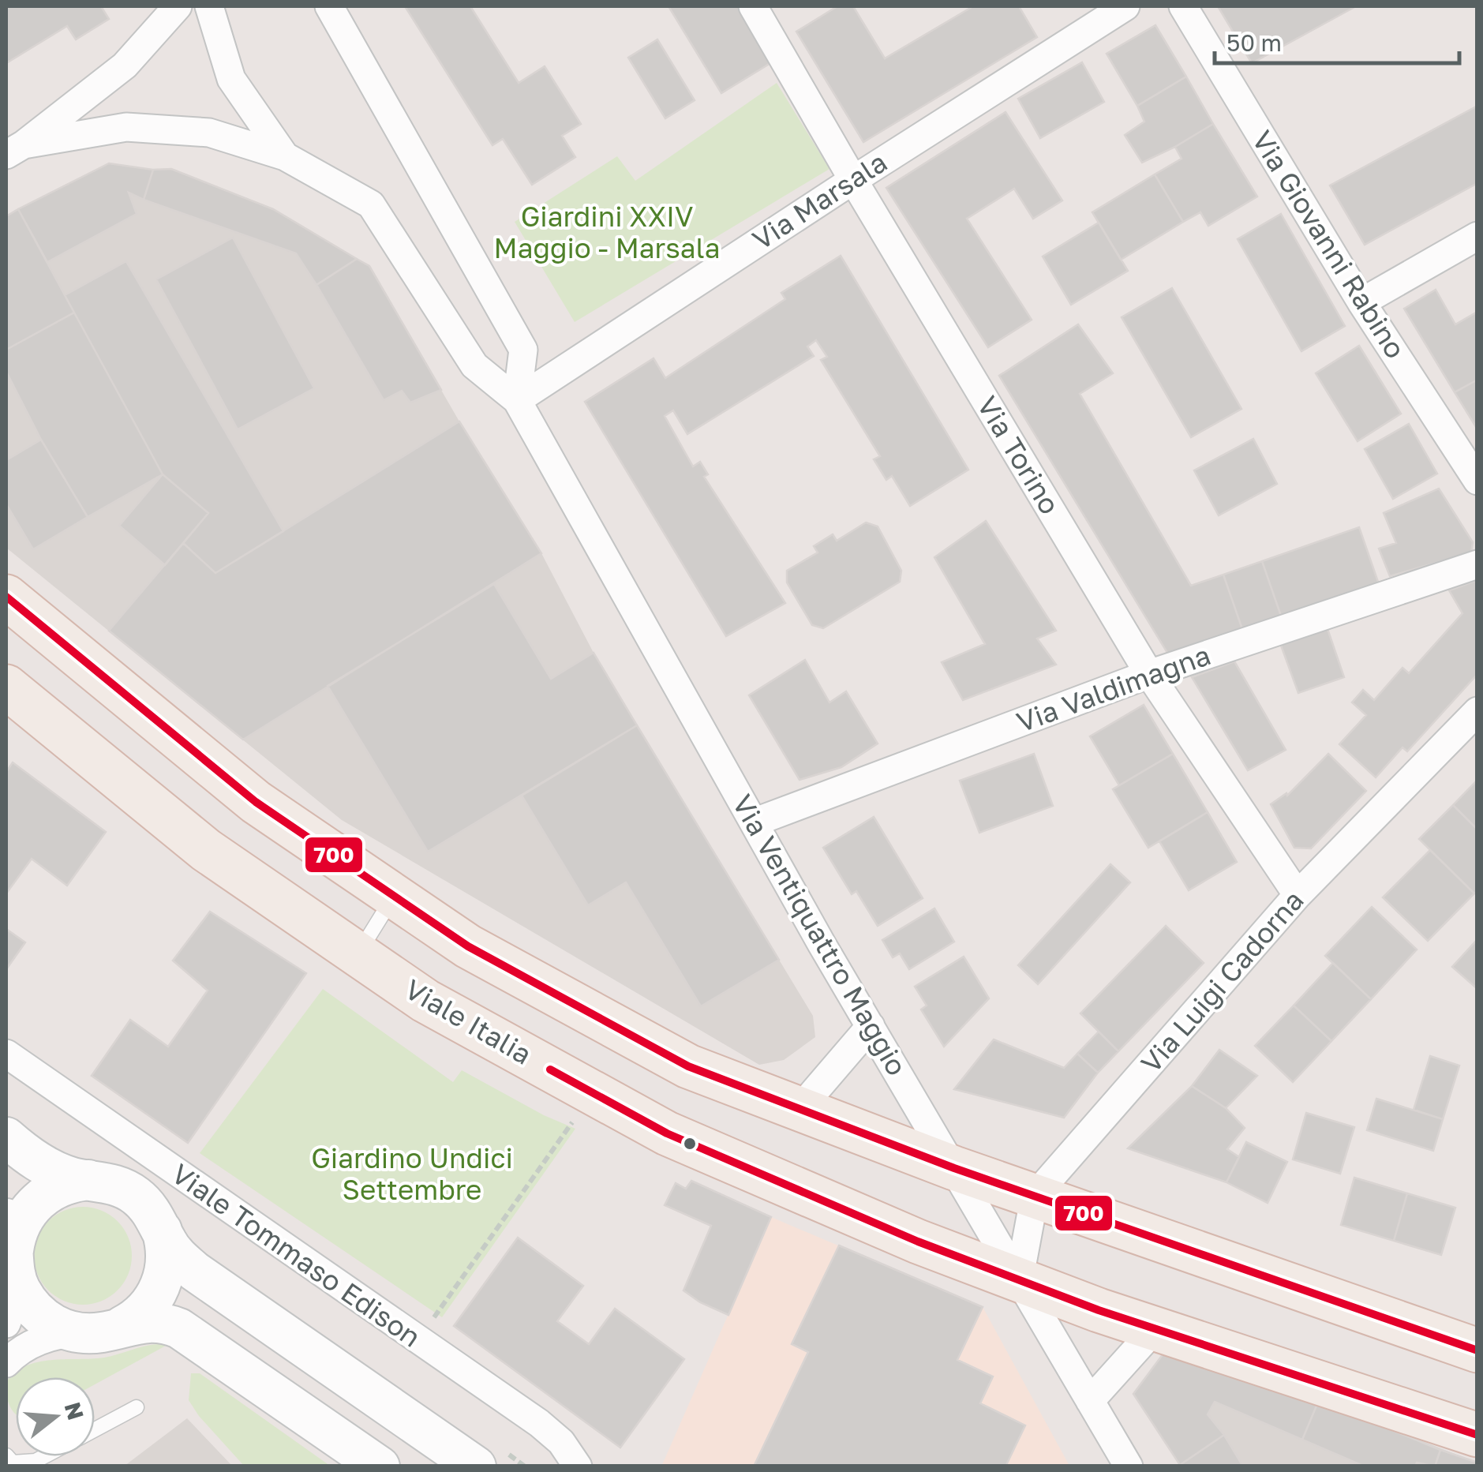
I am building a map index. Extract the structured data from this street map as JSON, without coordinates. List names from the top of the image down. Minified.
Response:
{"streets":{"main road":["Viale Italia"],"street":["Via Marsala","Via Giovanni Rabino","Via Torino","Via Valdimagna","Via Ventiquattro Maggio","Via Luigi Cadorna","Viale Tommaso Edison"]},"crossings":[["Via Marsala","Via Torino"],["Via Marsala","Via Ventiquattro Maggio"],["Via Torino","Via Valdimagna"],["Via Torino","Via Luigi Cadorna"],["Via Valdimagna","Via Ventiquattro Maggio"],["Via Ventiquattro Maggio","Viale Italia"]],"parks":["Giardini XXIV Maggio - Marsala","Giardino Undici Settembre"],"lines":["transit line 700"],"scale_bar":"50 m","north":"right"}
